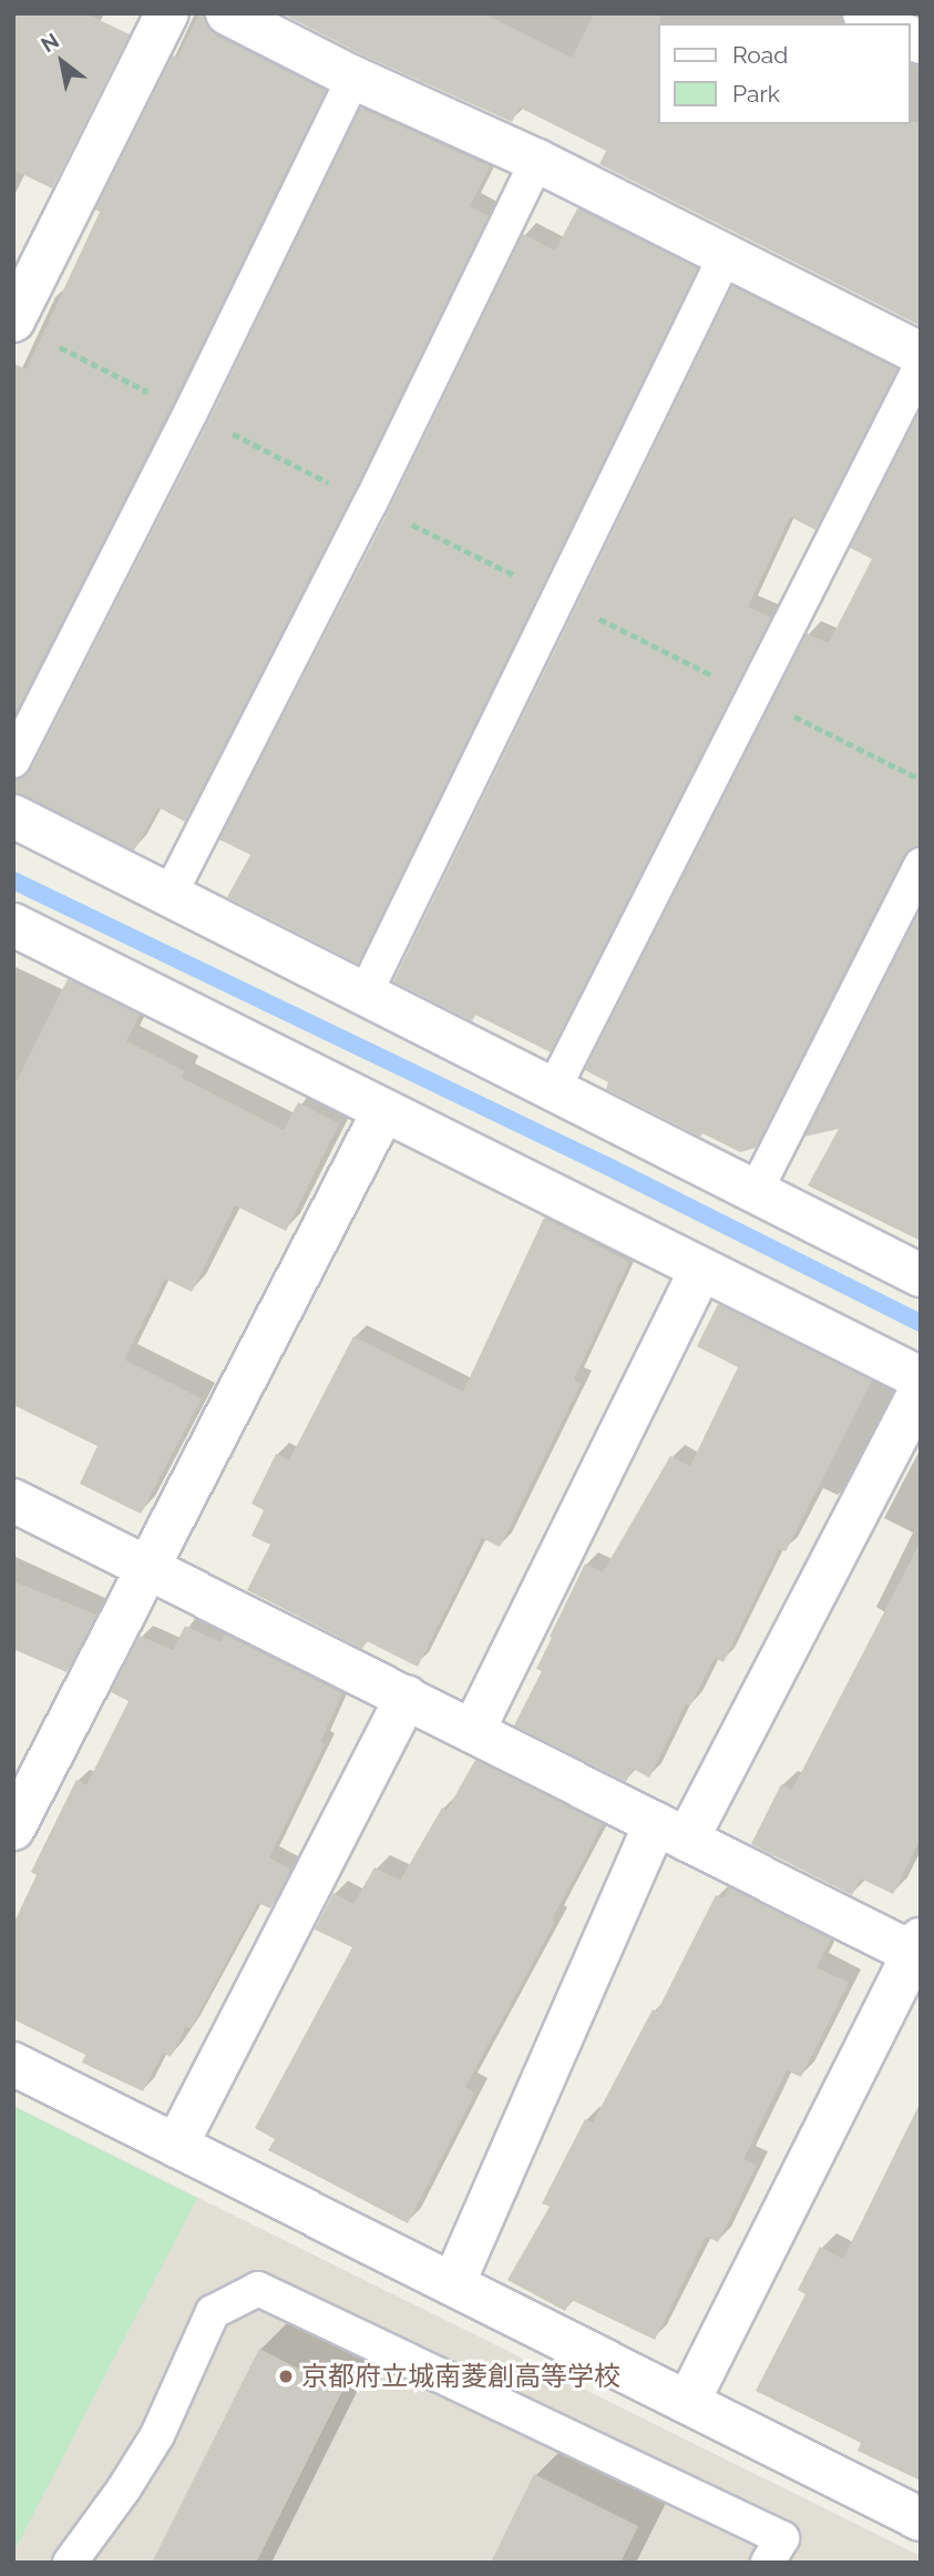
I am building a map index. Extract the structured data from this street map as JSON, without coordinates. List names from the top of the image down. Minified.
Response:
{"places":["京都府立城南菱創高等学校"],"legend":["Road","Park"],"north":"top left"}
